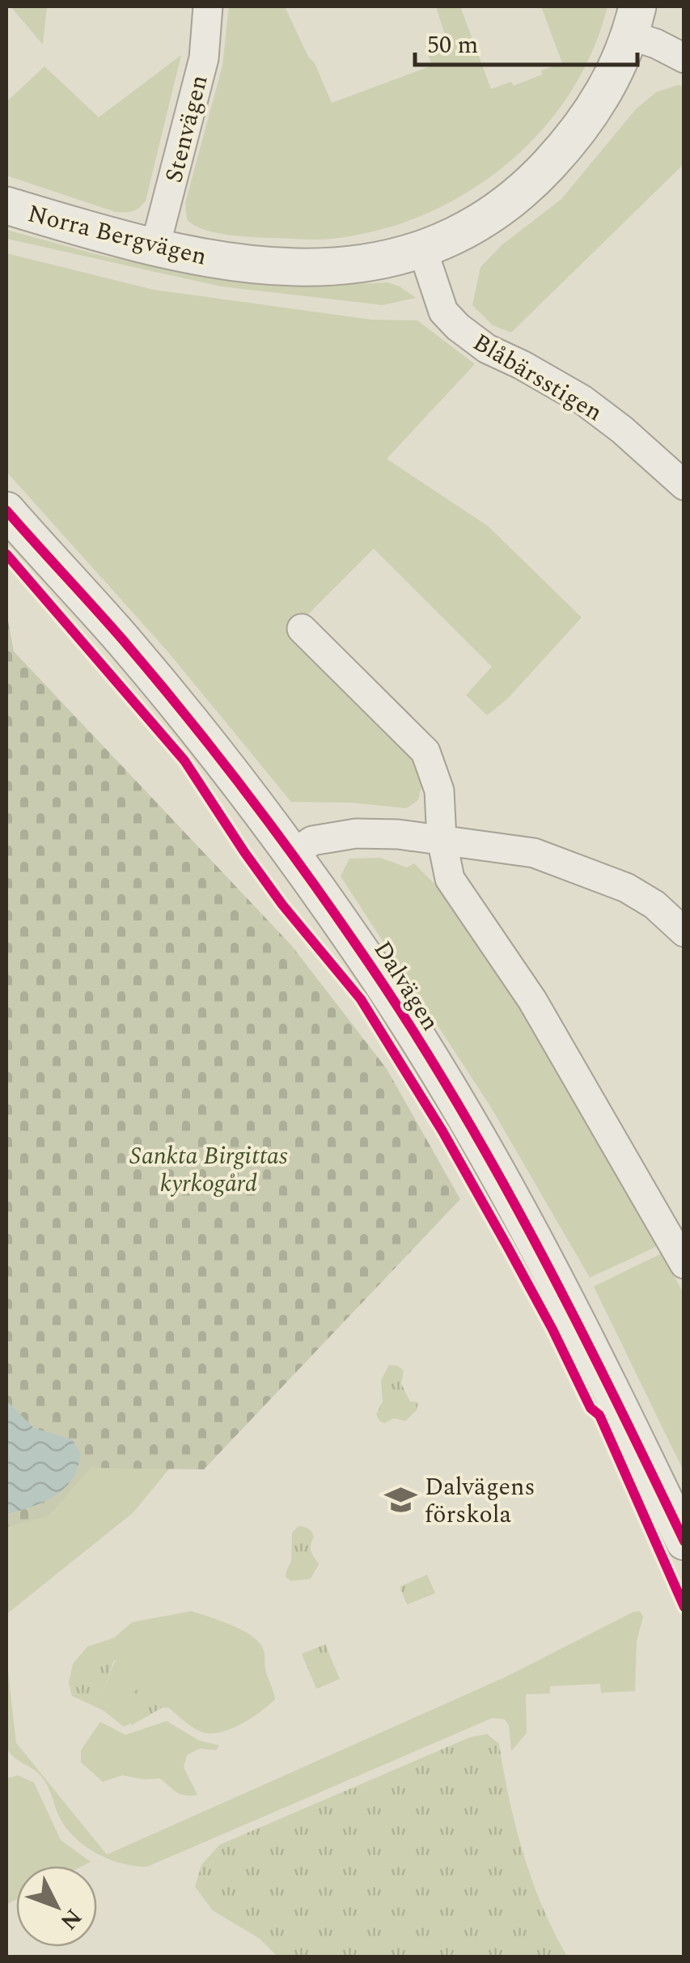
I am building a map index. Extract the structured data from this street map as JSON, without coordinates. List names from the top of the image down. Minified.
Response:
{"streets":{"street":["Stenvägen","Norra Bergvägen","Blåbärsstigen","Dalvägen"]},"crossings":[["Stenvägen","Norra Bergvägen"],["Norra Bergvägen","Blåbärsstigen"]],"parks":["Sankta Birgittas kyrkogård"],"places":{"school or university":["Dalvägens förskola"]},"scale_bar":"50 m","north":"bottom right"}
